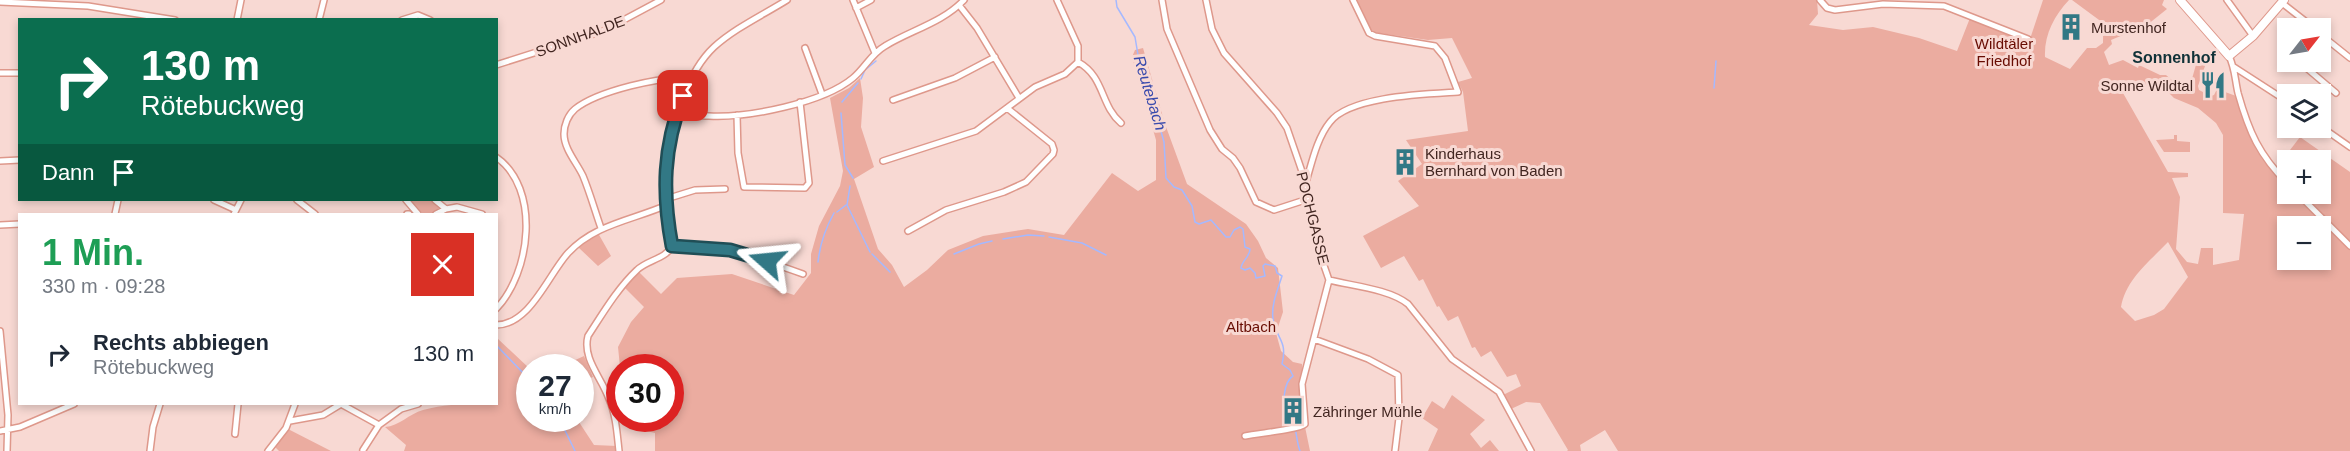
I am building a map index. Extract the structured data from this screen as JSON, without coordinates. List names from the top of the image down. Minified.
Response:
{"streets":{"street":["SONNHALDE","POCHGASSE"]},"districts":["Sonnenhof"],"water":["Reutebach"],"parks":["Wildtäler Friedhof","Altbach"],"places":{"building":["Murstenhof","Kinderhaus Bernhard von Baden","Zähringer Mühle"],"restaurant":["Sonne Wildtal"]},"north":"top right","page":{"map_buttons":["+","−"],"turn":["130 m","Rötebuckweg"],"then":"Dann","heading":["1 Min.","330 m · 09:28"],"list":[{"name":"Rechts abbiegen","note":"Rötebuckweg","value":"130 m"}],"speed":"27 km/h","limit":"30"}}
